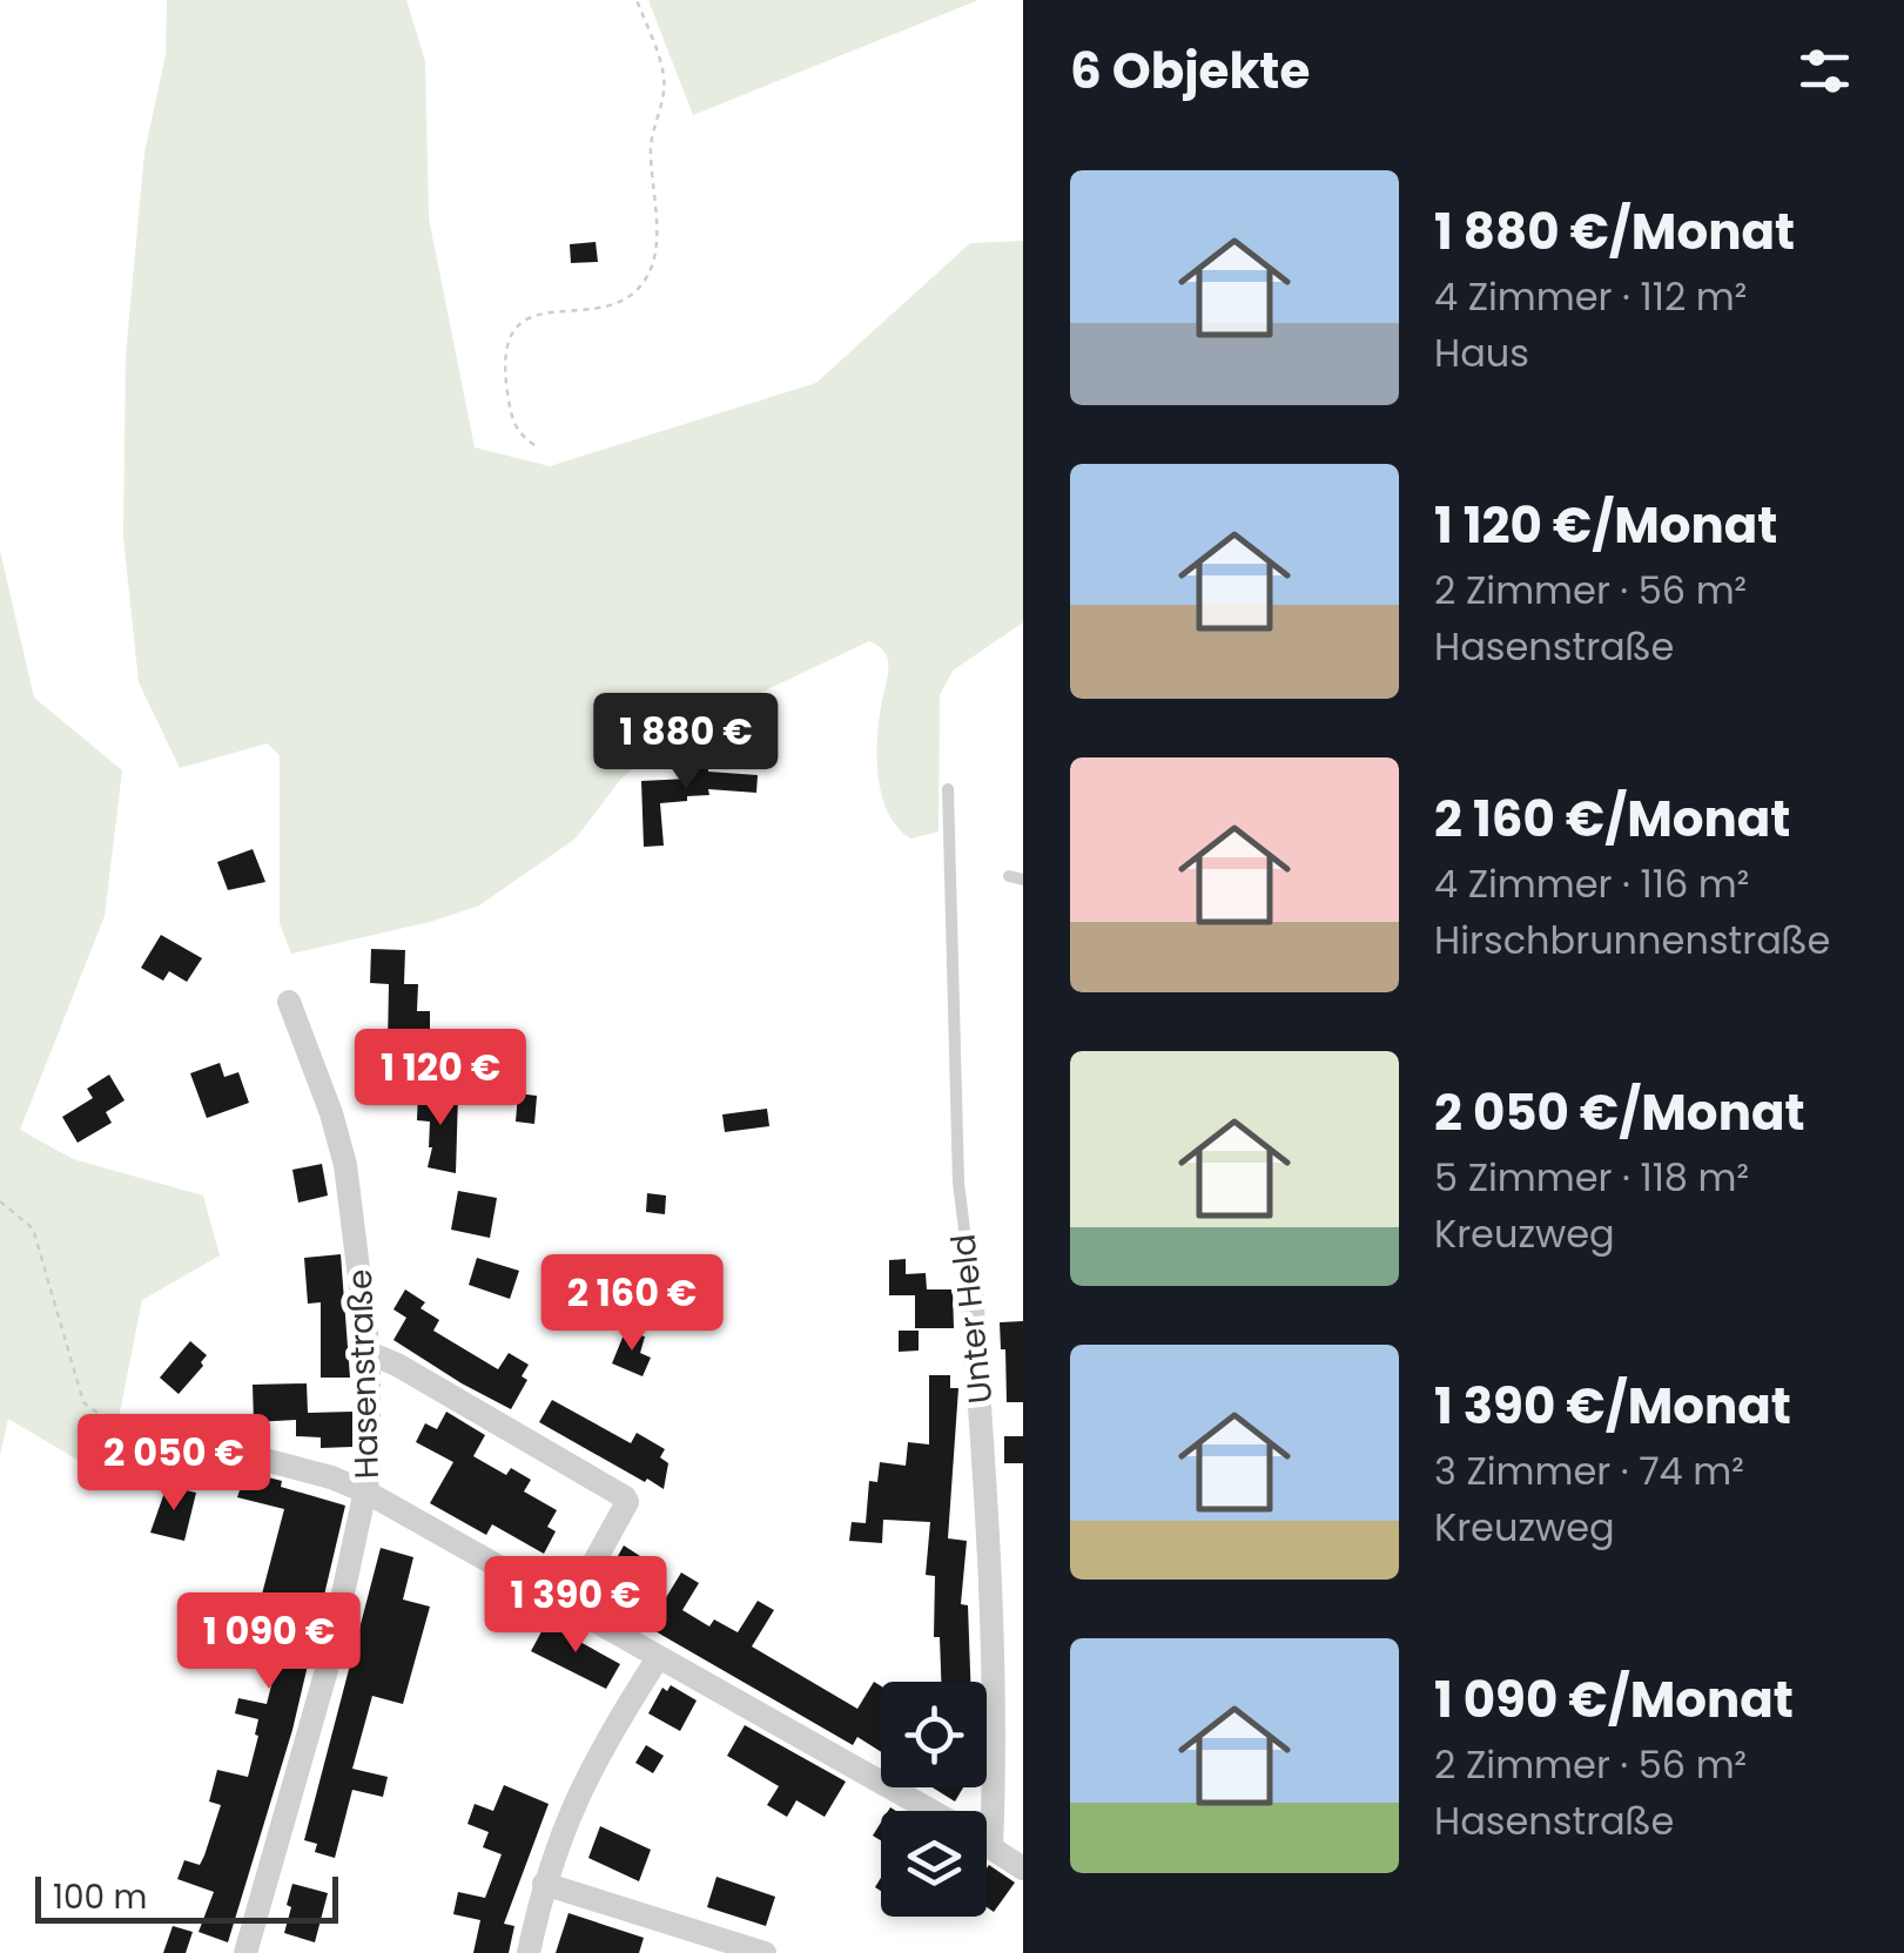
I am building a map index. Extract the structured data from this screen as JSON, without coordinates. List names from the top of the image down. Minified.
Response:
{"streets":{"street":["Unter Held","Hasenstraße"]},"scale_bar":"100 m","page":{"heading":"6 Objekte","list":[{"name":"1 880 €/Monat","note":"4 Zimmer · 112 m² · Haus"},{"name":"1 120 €/Monat","note":"2 Zimmer · 56 m² · Hasenstraße"},{"name":"2 160 €/Monat","note":"4 Zimmer · 116 m² · Hirschbrunnenstraße"},{"name":"2 050 €/Monat","note":"5 Zimmer · 118 m² · Kreuzweg"},{"name":"1 390 €/Monat","note":"3 Zimmer · 74 m² · Kreuzweg"},{"name":"1 090 €/Monat","note":"2 Zimmer · 56 m² · Hasenstraße"}],"price":["1 880 €","1 120 €","2 160 €","2 050 €","1 390 €","1 090 €"],"scale":"100 m"}}
